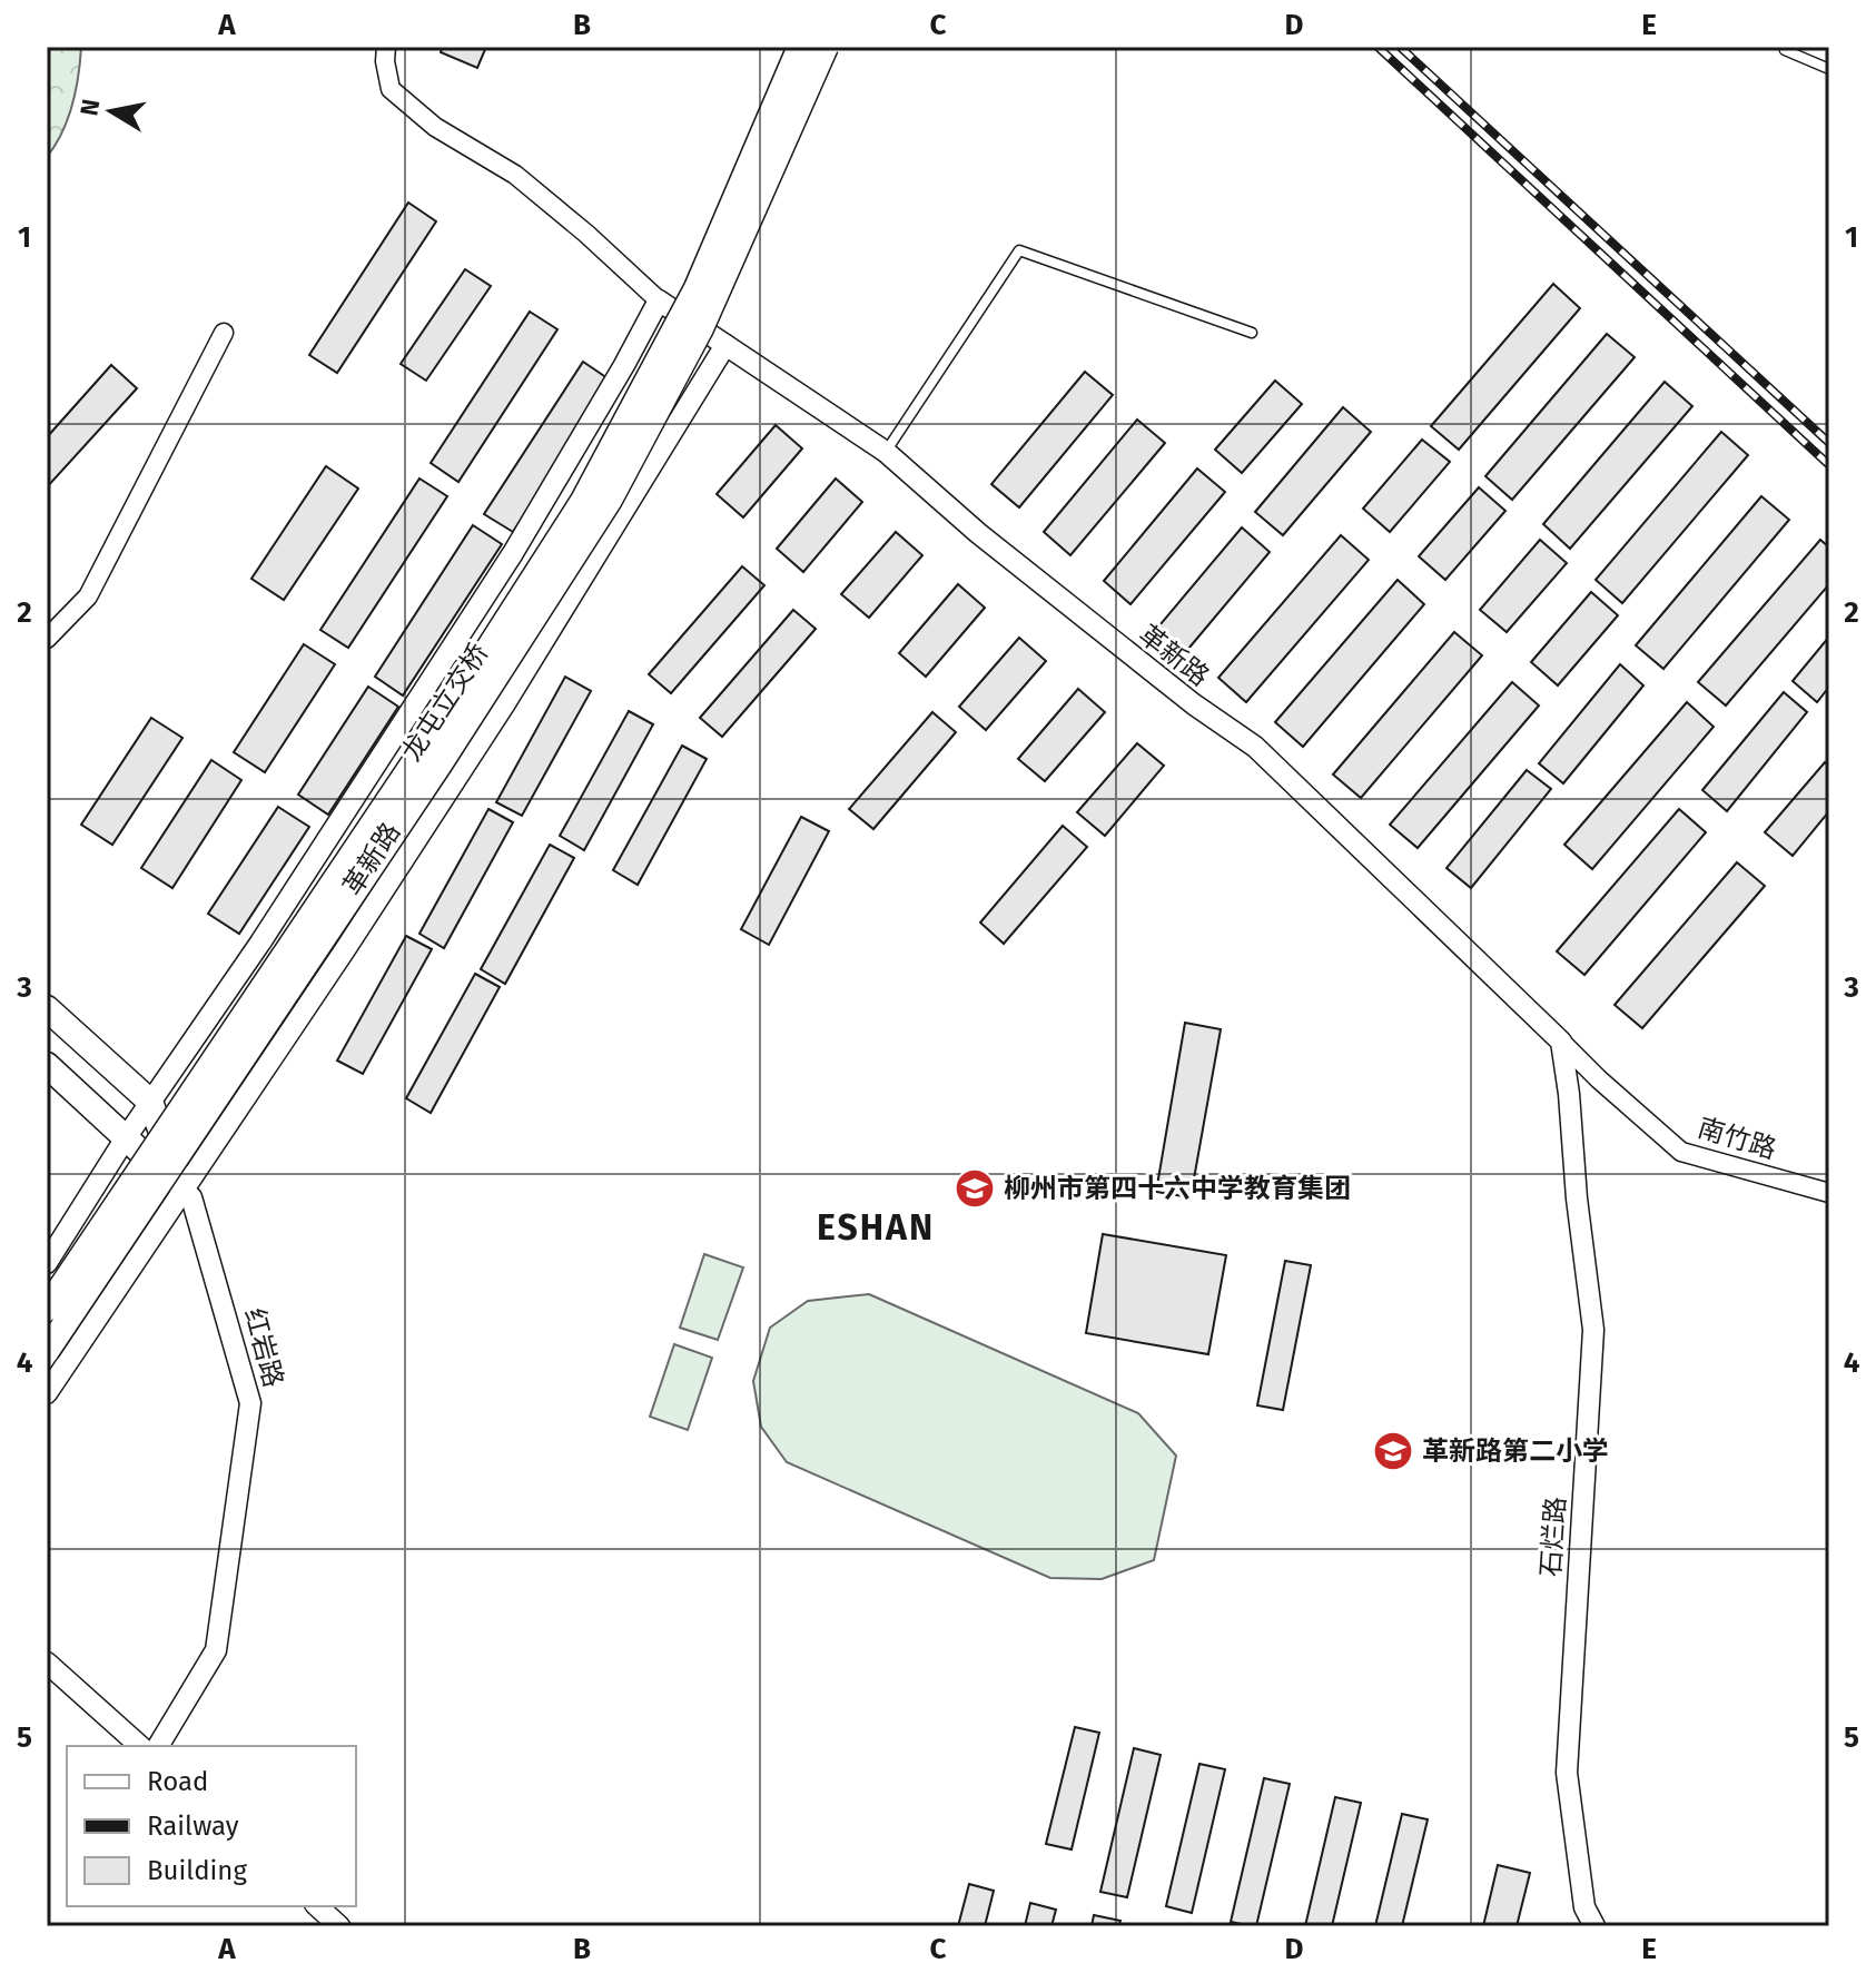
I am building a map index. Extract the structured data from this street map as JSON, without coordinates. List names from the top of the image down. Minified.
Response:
{"streets":{"main road":["龙屯立交桥","红岩路"],"street":["革新路","南竹路","石烂路"]},"crossings":[["革新路","南竹路"],["革新路","红岩路"],["革新路","石烂路"],["南竹路","石烂路"]],"districts":["ESHAN"],"places":{"school or university":["柳州市第四十六中学教育集团","革新路第二小学"]},"legend":["Road","Railway","Building"],"north":"left","grid":{"columns":["A","B","C","D","E"],"rows":["1","2","3","4","5"]}}
